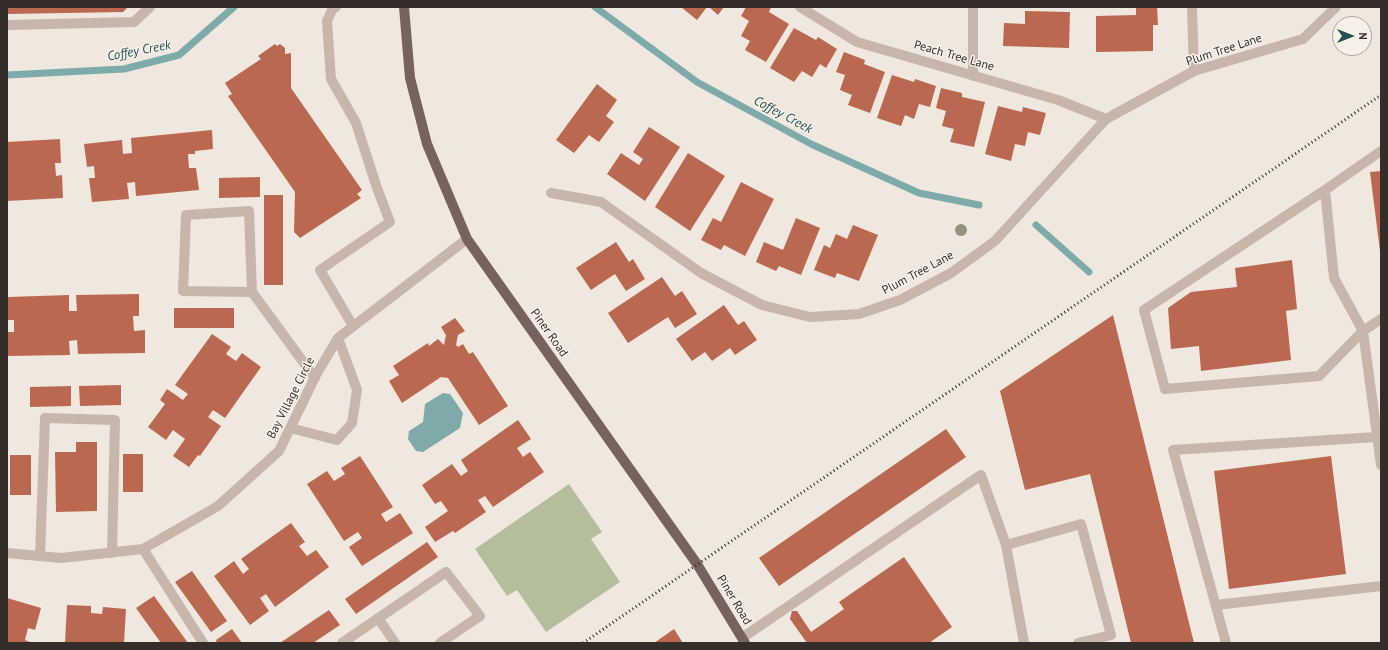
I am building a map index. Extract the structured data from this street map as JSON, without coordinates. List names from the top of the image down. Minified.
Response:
{"streets":{"main road":["Piner Road"],"street":["Plum Tree Lane","Peach Tree Lane","Bay Village Circle"]},"crossings":[["Plum Tree Lane","Peach Tree Lane"],["Piner Road","Bay Village Circle"]],"water":["Coffey Creek"],"north":"right"}
